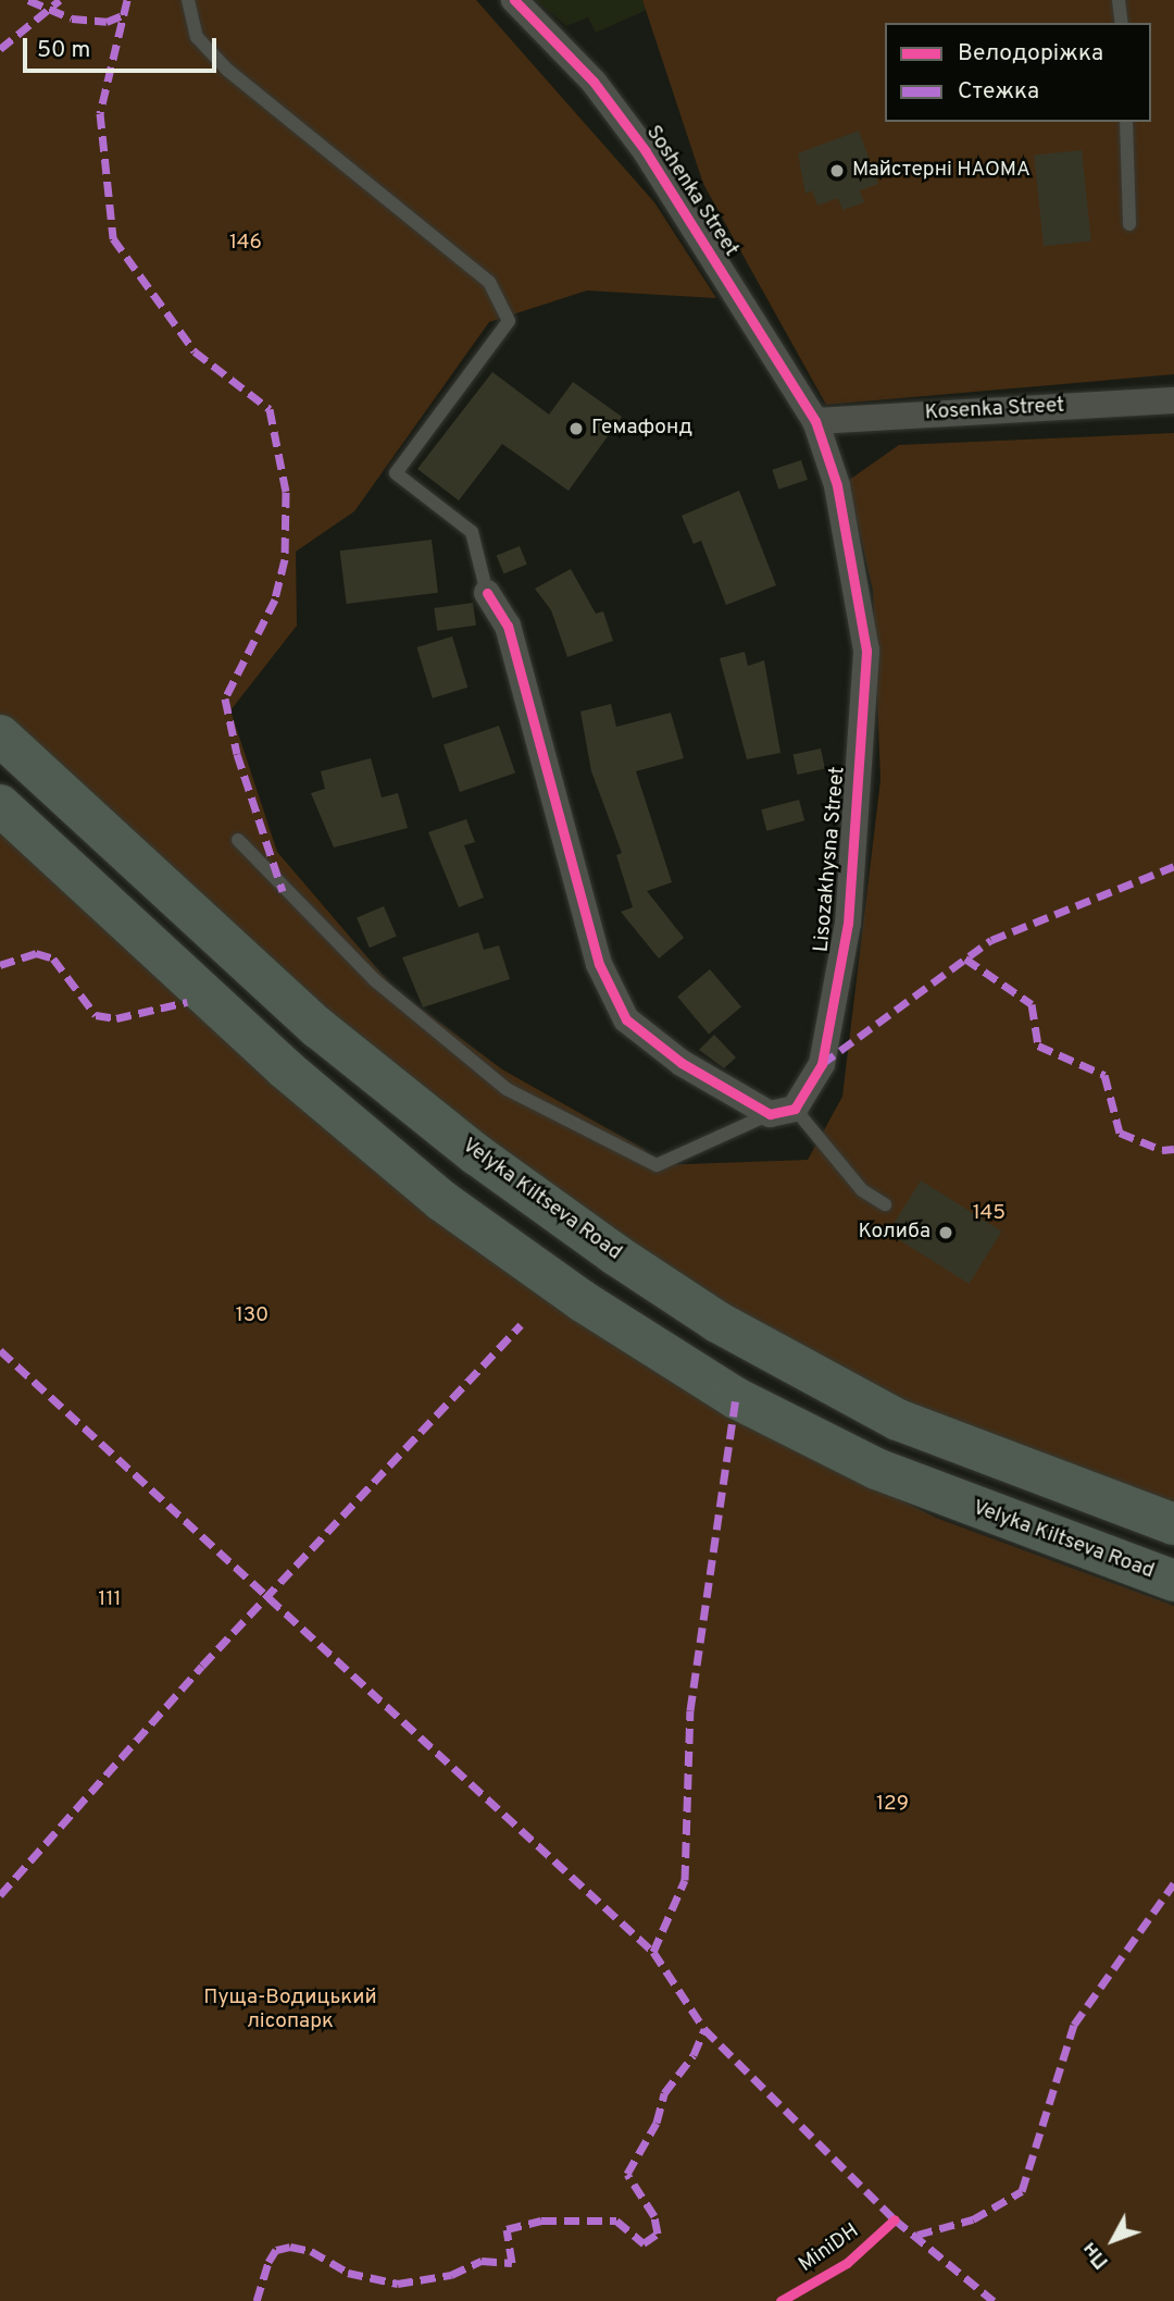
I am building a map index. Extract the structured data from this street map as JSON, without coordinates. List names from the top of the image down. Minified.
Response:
{"streets":{"main road":["Velyka Kiltseva Road"],"street":["Soshenka Street","Kosenka Street","Lisozakhysna Street"],"cycle path":["MiniDH"]},"crossings":[["Soshenka Street","Kosenka Street"],["Soshenka Street","Lisozakhysna Street"],["Kosenka Street","Lisozakhysna Street"]],"parks":["146","145","130","111","129","Пуща-Водицький лісопарк"],"places":["Майстерні НАОМА","Гемафонд","Колиба"],"legend":["Велодоріжка","Стежка"],"scale_bar":"50 m","north":"bottom left"}
